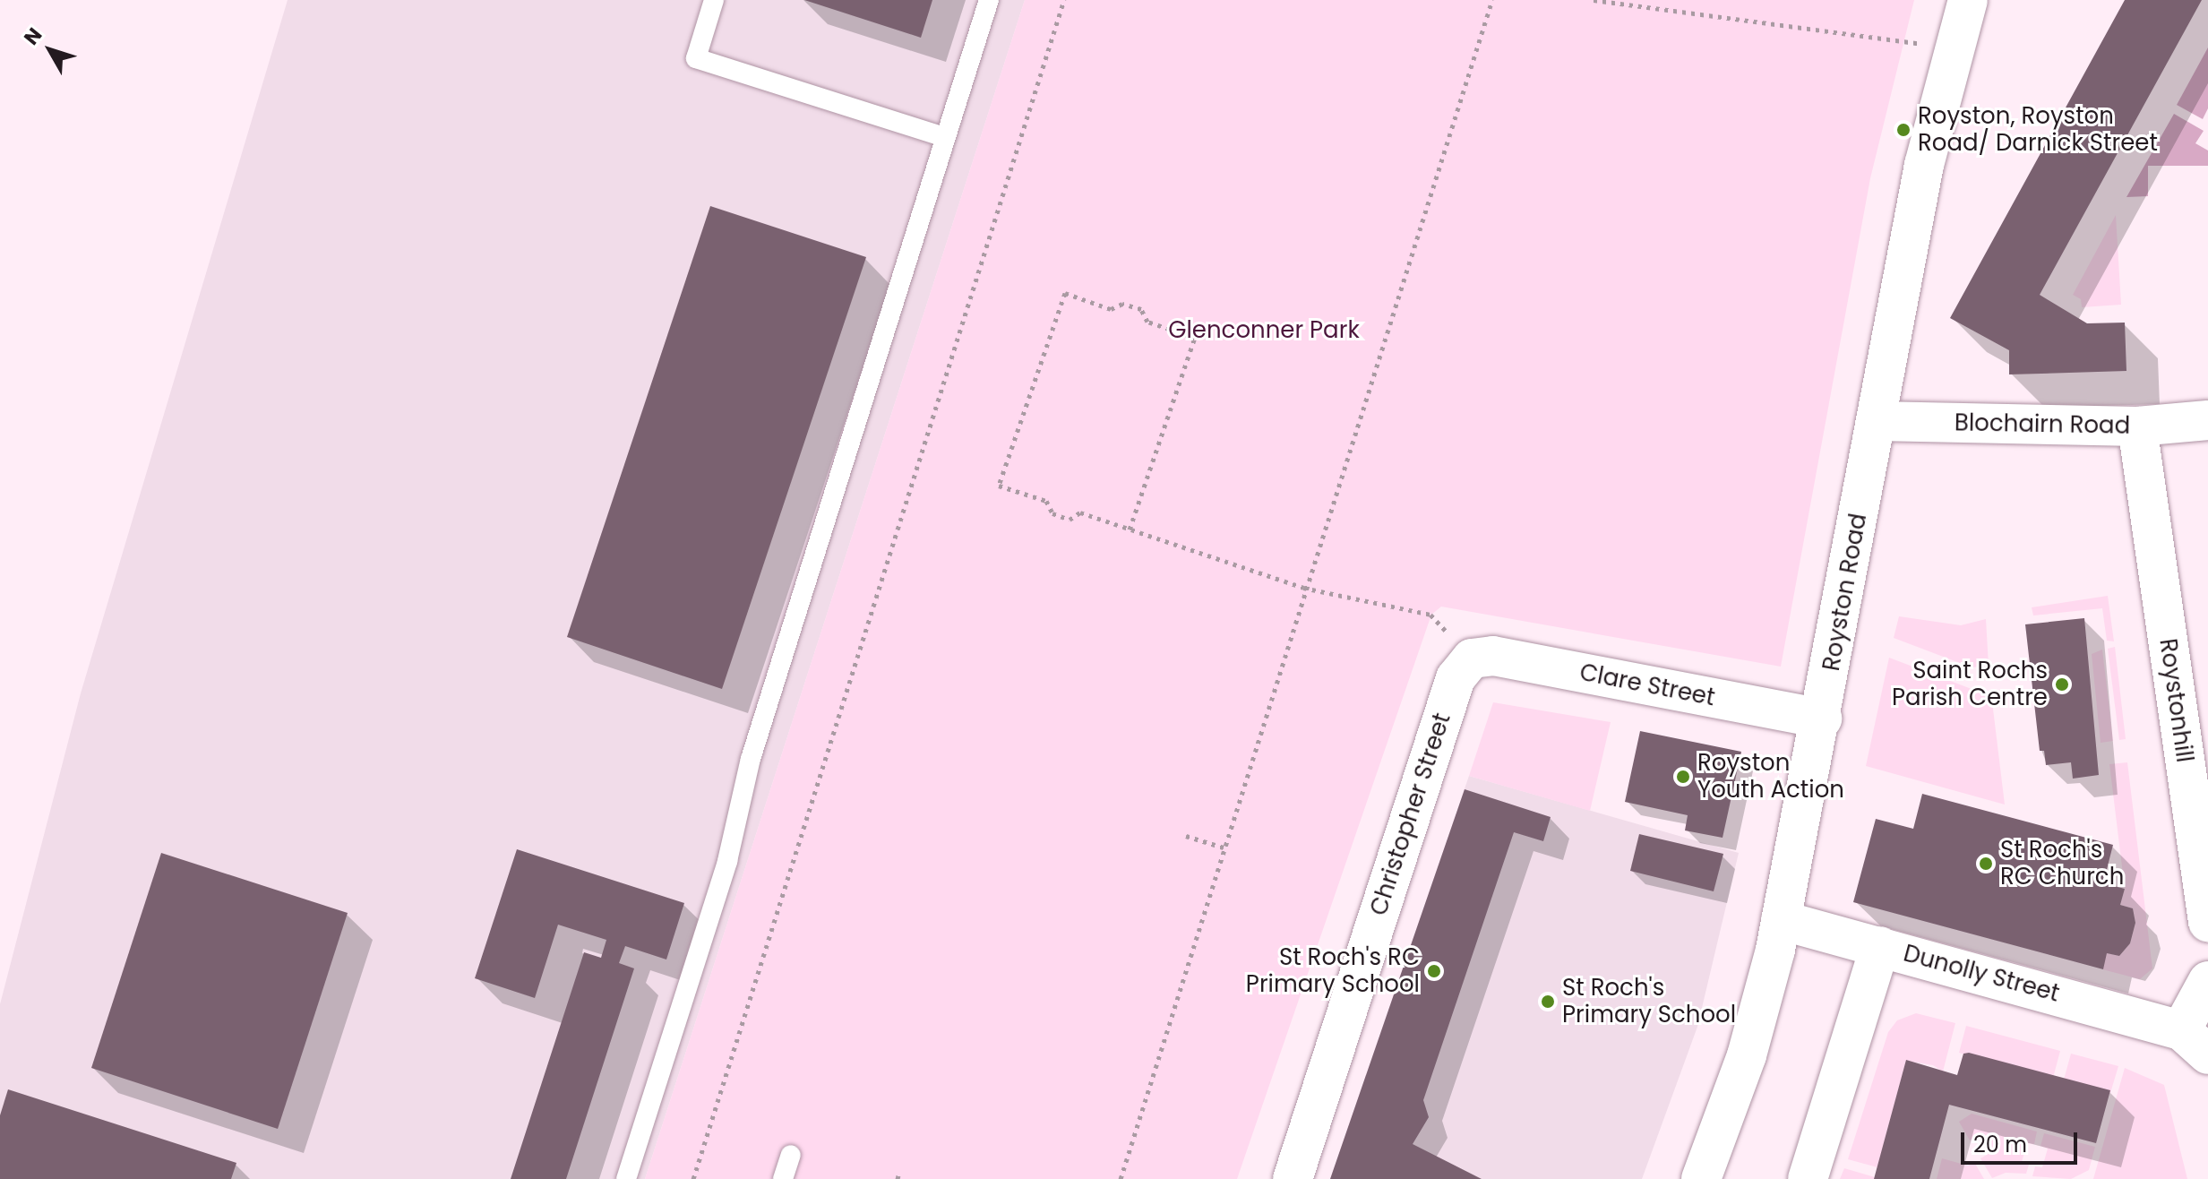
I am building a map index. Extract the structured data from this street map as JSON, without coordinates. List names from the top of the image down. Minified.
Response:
{"streets":{"street":["Blochairn Road","Royston Road","Clare Street","Roystonhill","Christopher Street","Dunolly Street"]},"crossings":[["Blochairn Road","Royston Road"],["Blochairn Road","Roystonhill"],["Royston Road","Clare Street"],["Royston Road","Dunolly Street"],["Clare Street","Christopher Street"]],"parks":["Glenconner Park"],"places":["Royston, Royston Road/ Darnick Street","Saint Rochs Parish Centre","Royston Youth Action","St Roch's RC Church","St Roch's RC Primary School","St Roch's Primary School"],"scale_bar":"20 m","north":"top left"}
